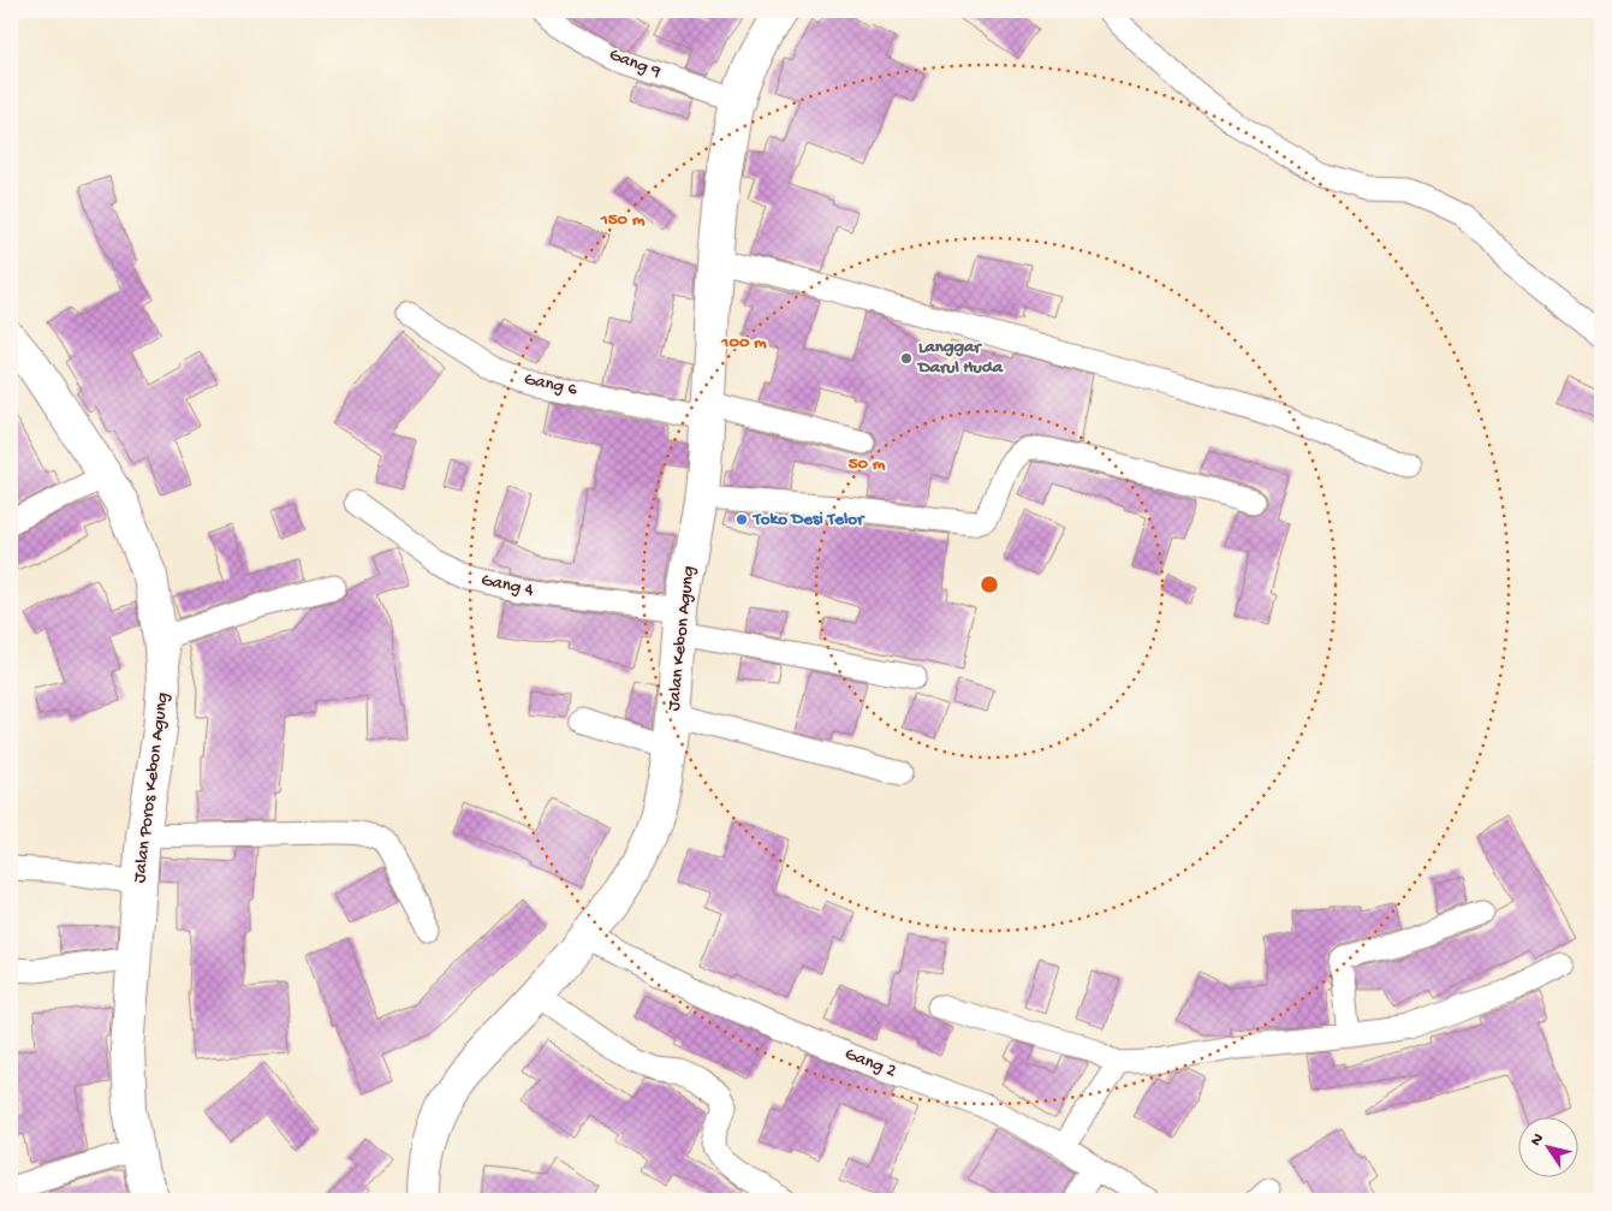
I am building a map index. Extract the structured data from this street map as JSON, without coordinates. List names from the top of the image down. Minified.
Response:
{"streets":{"main road":["Jalan Kebon Agung","Jalan Poros Kebon Agung"],"street":["Gang 9","Gang 6","Gang 4","Gang 2"]},"crossings":[["Gang 9","Jalan Kebon Agung"],["Gang 6","Jalan Kebon Agung"],["Gang 4","Jalan Kebon Agung"],["Jalan Kebon Agung","Gang 2"]],"places":["Langgar Darul Huda","Toko Desi Telor"],"north":"top left","rings":["150 m","100 m","50 m"]}
